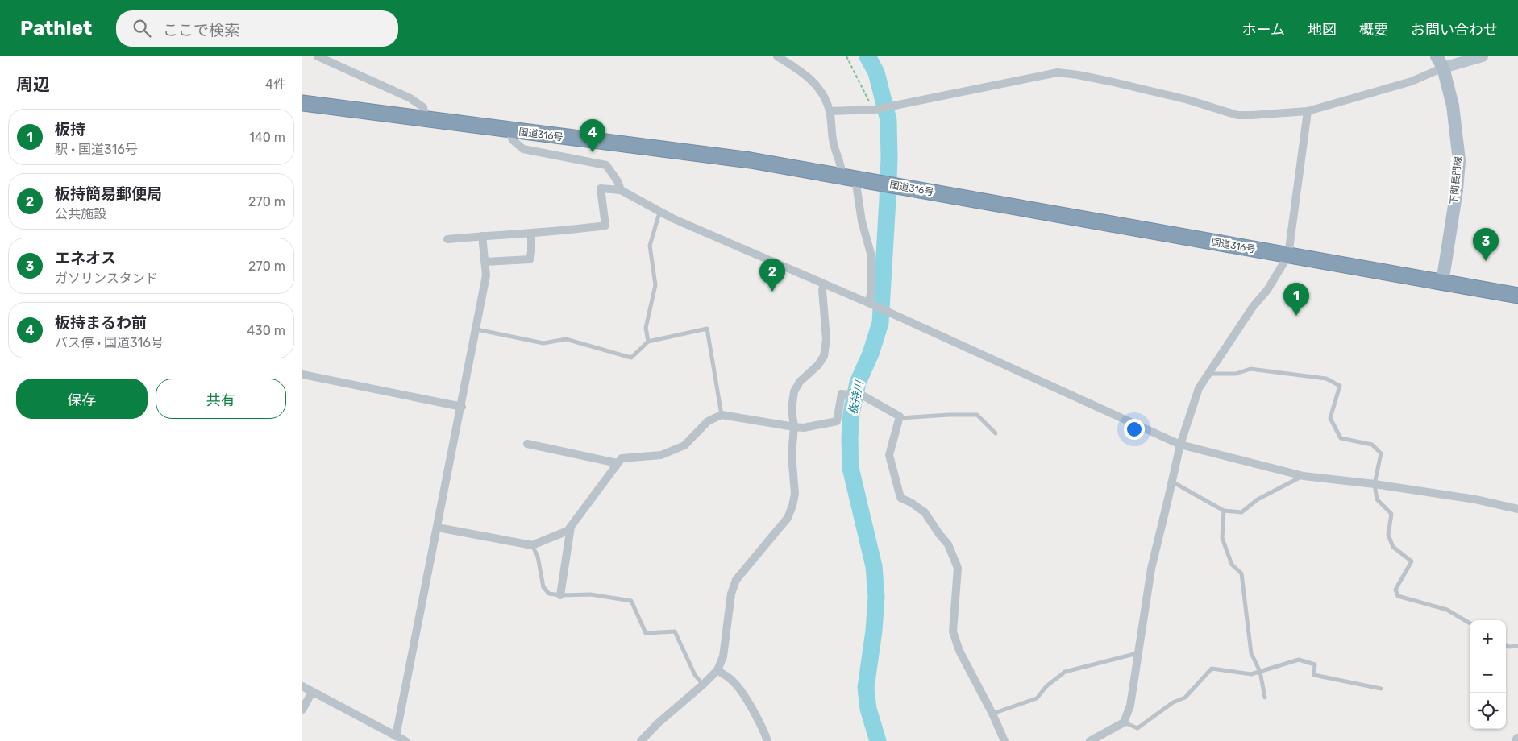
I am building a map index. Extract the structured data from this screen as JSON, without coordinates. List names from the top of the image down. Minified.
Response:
{"streets":{"highway":["国道316号"],"main road":["下関長門線"]},"crossings":[["国道316号","下関長門線"]],"water":["板持川"],"page":{"header":"Pathlet","search":"ここで検索","nav":["ホーム","地図","概要","お問い合わせ"],"heading":["周辺","4件"],"list":[{"mark":"1","name":"板持","note":"駅 · 国道316号","value":"140 m"},{"mark":"2","name":"板持簡易郵便局","note":"公共施設","value":"270 m"},{"mark":"3","name":"エネオス","note":"ガソリンスタンド","value":"270 m"},{"mark":"4","name":"板持まるわ前","note":"バス停 · 国道316号","value":"430 m"}],"pins":["4","3","2","1"],"buttons":["保存","共有"],"map_buttons":["+","−"]}}
